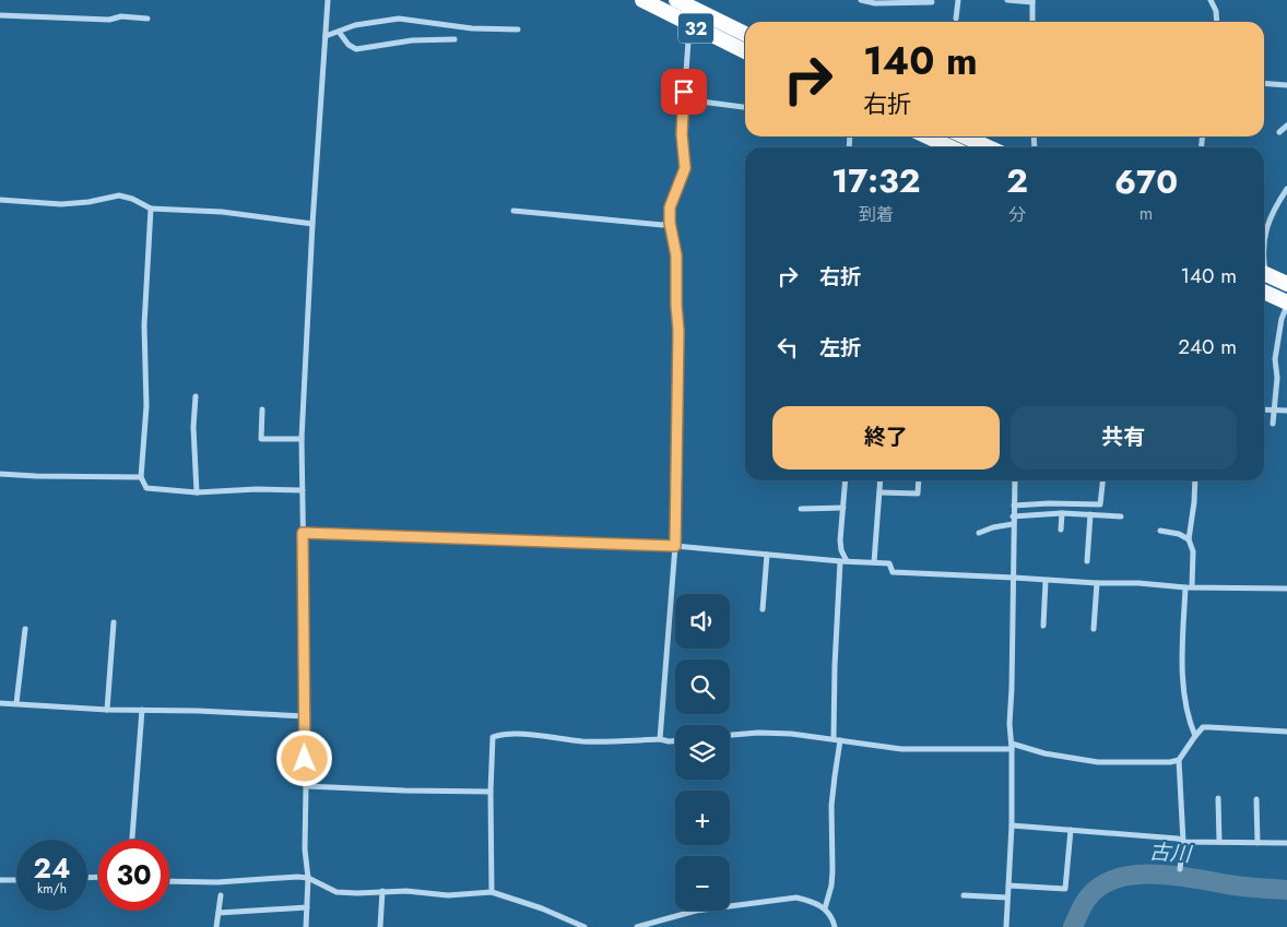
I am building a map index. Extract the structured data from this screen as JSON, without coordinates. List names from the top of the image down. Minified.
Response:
{"streets":{"highway":["32"]},"water":["古川"],"page":{"turn":["140 m","右折"],"eta":["17:32","到着","2","分","670","m"],"list":[{"name":"右折","value":"140 m"},{"name":"左折","value":"240 m"}],"buttons":["終了","共有"],"map_buttons":["+","−"],"speed":"24 km/h","limit":"30"}}
